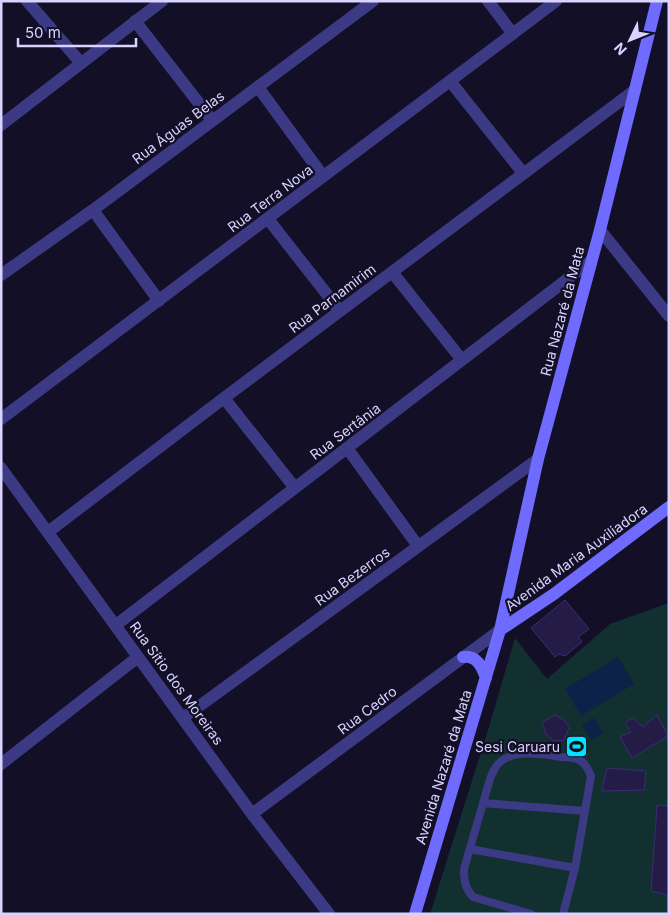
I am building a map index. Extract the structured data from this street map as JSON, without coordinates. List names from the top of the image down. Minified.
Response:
{"streets":{"street":["Rua Águas Belas","Rua Terra Nova","Rua Parnamirim","Rua Nazaré da Mata","Rua Sertânia","Avenida Maria Auxiliadora","Rua Bezerros","Rua Sítio dos Moreiras","Rua Cedro","Avenida Nazaré da Mata"]},"crossings":[["Rua Parnamirim","Rua Nazaré da Mata"],["Rua Parnamirim","Rua Sítio dos Moreiras"],["Rua Nazaré da Mata","Rua Sertânia"],["Rua Nazaré da Mata","Avenida Maria Auxiliadora"],["Rua Nazaré da Mata","Rua Bezerros"],["Rua Nazaré da Mata","Rua Cedro"],["Rua Nazaré da Mata","Avenida Nazaré da Mata"],["Rua Sertânia","Rua Sítio dos Moreiras"],["Avenida Maria Auxiliadora","Rua Cedro"],["Avenida Maria Auxiliadora","Avenida Nazaré da Mata"],["Rua Bezerros","Rua Sítio dos Moreiras"],["Rua Sítio dos Moreiras","Rua Cedro"],["Rua Cedro","Avenida Nazaré da Mata"]],"places":{"sports":["Sesi Caruaru"]},"scale_bar":"50 m","north":"bottom left"}
